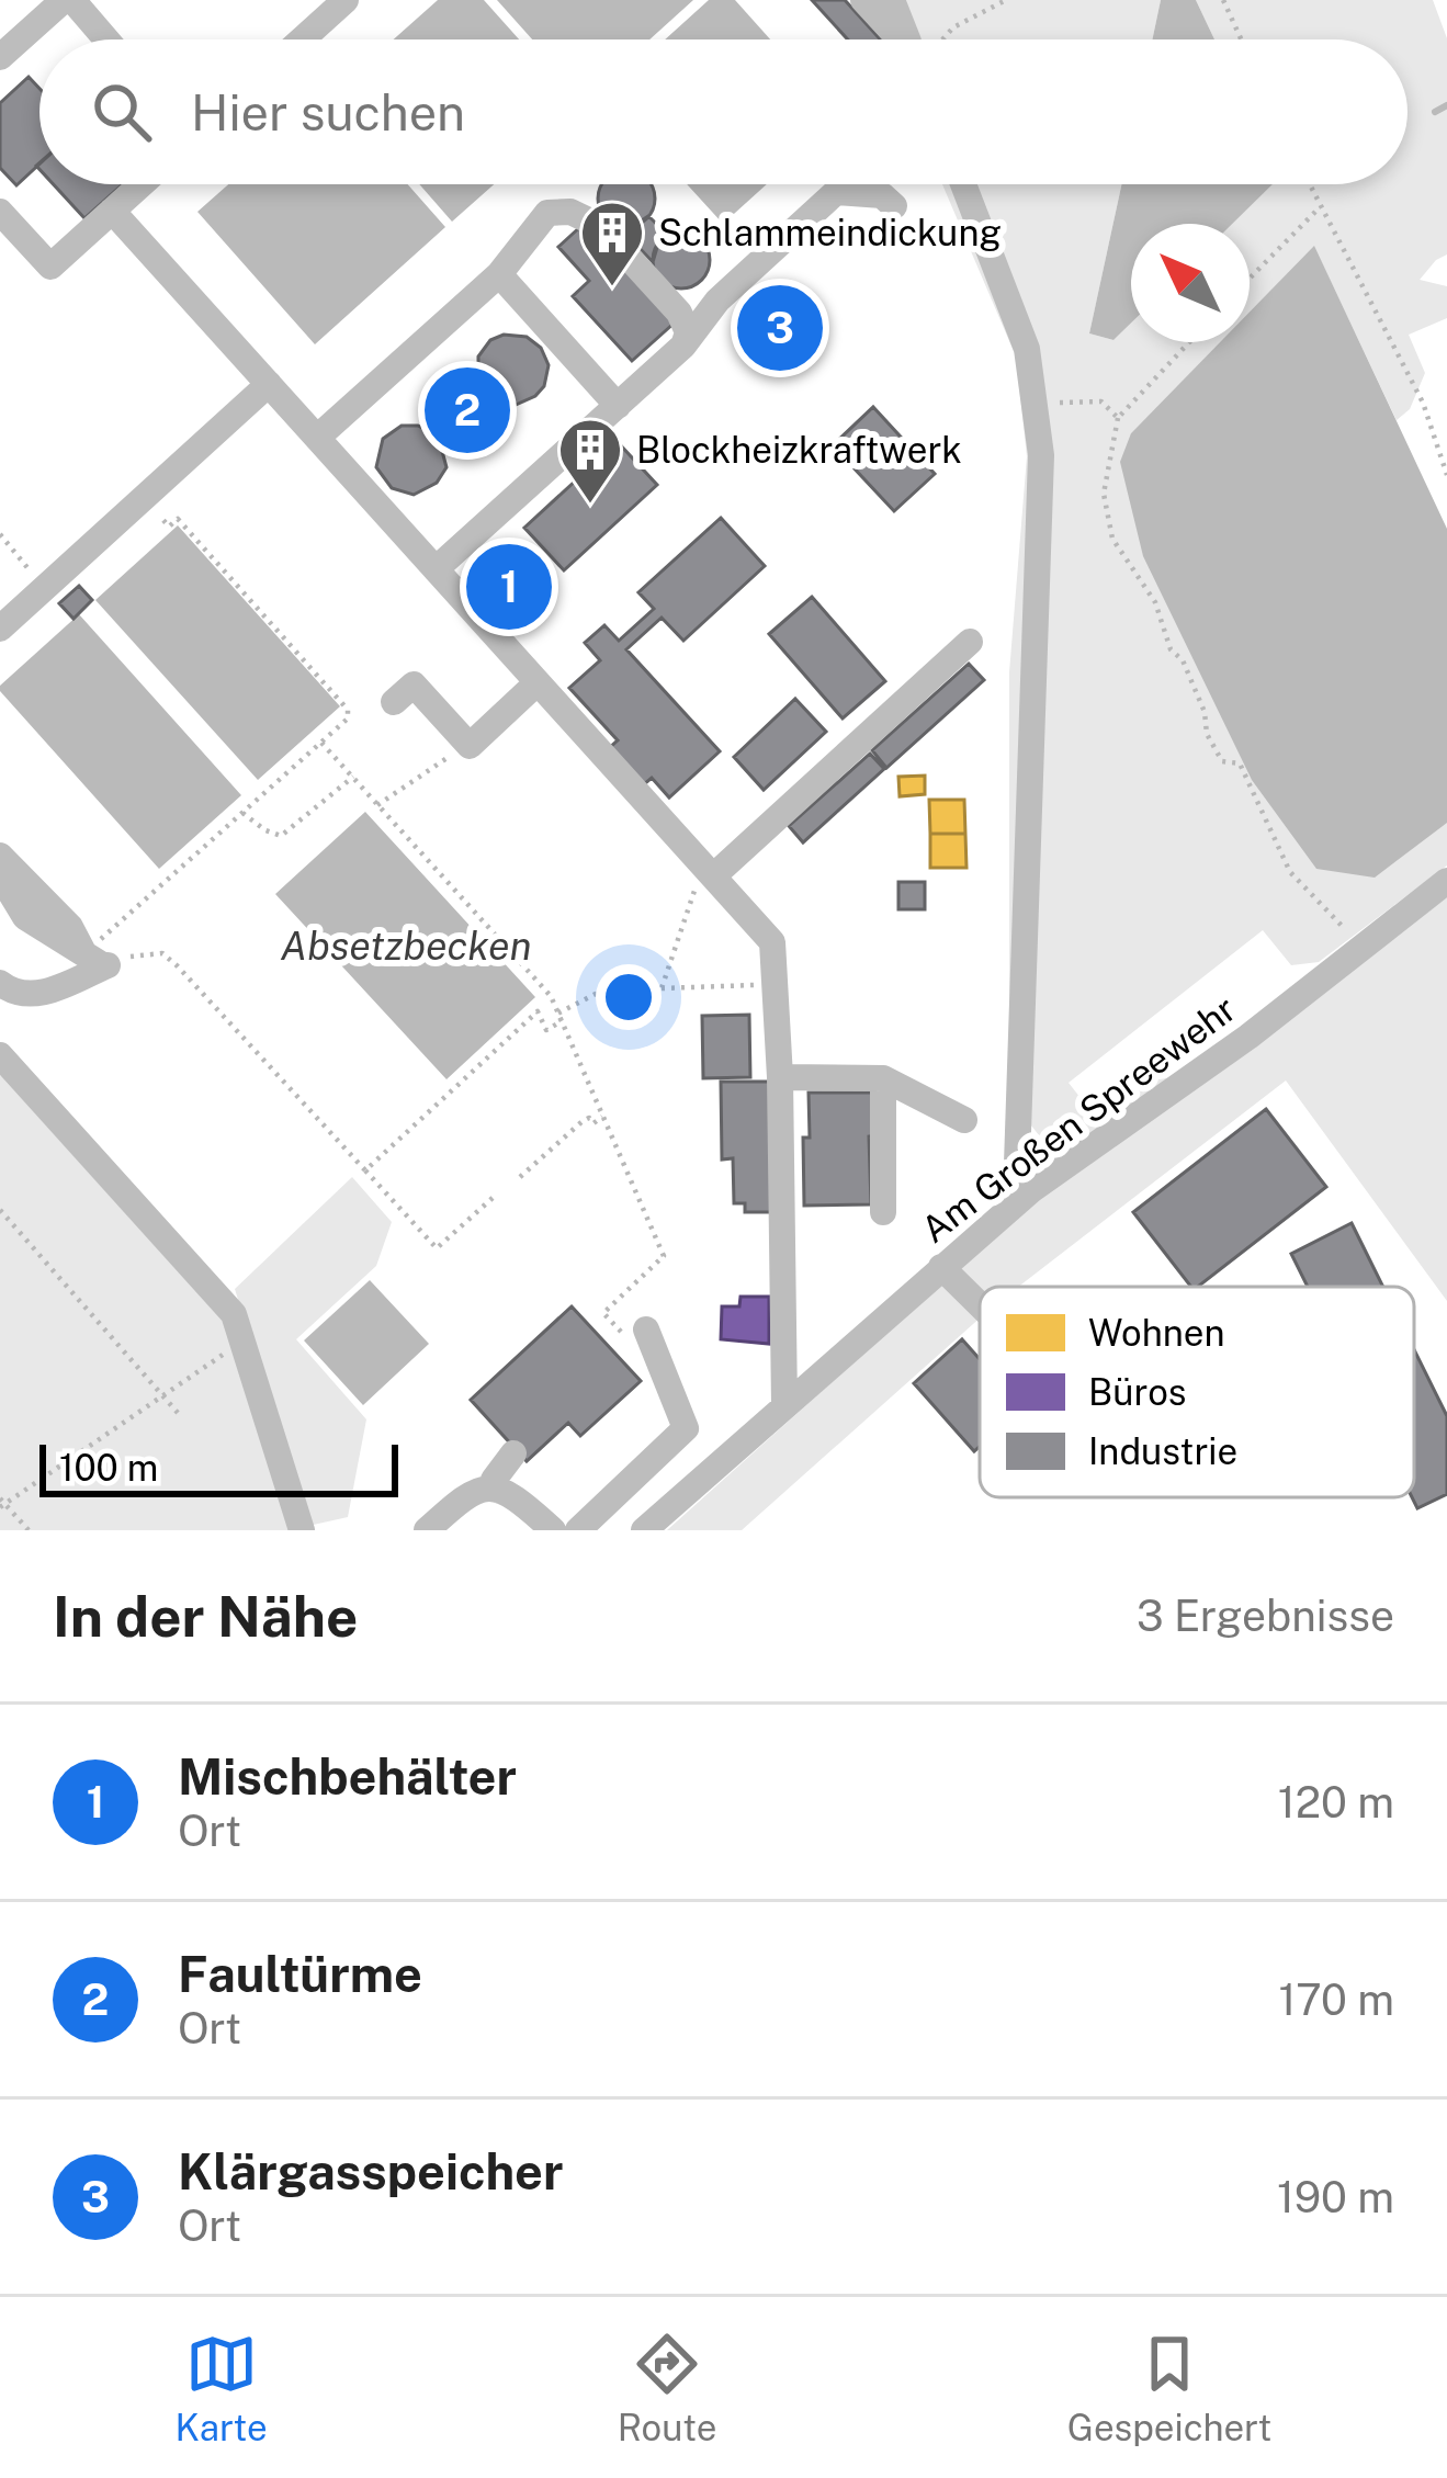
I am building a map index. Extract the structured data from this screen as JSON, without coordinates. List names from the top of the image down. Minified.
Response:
{"streets":{"street":["Am Großen Spreewehr"]},"water":["Absetzbecken"],"places":{"building":["Schlammeindickung","Blockheizkraftwerk"]},"legend":["Wohnen","Büros","Industrie"],"scale_bar":"100 m","north":"top left","page":{"search":"Hier suchen","pins":["3","2","1"],"scale":"100 m","heading":["In der Nähe","3 Ergebnisse"],"list":[{"mark":"1","name":"Mischbehälter","note":"Ort","value":"120 m"},{"mark":"2","name":"Faultürme","note":"Ort","value":"170 m"},{"mark":"3","name":"Klärgasspeicher","note":"Ort","value":"190 m"}],"nav":["Karte","Route","Gespeichert"]}}
